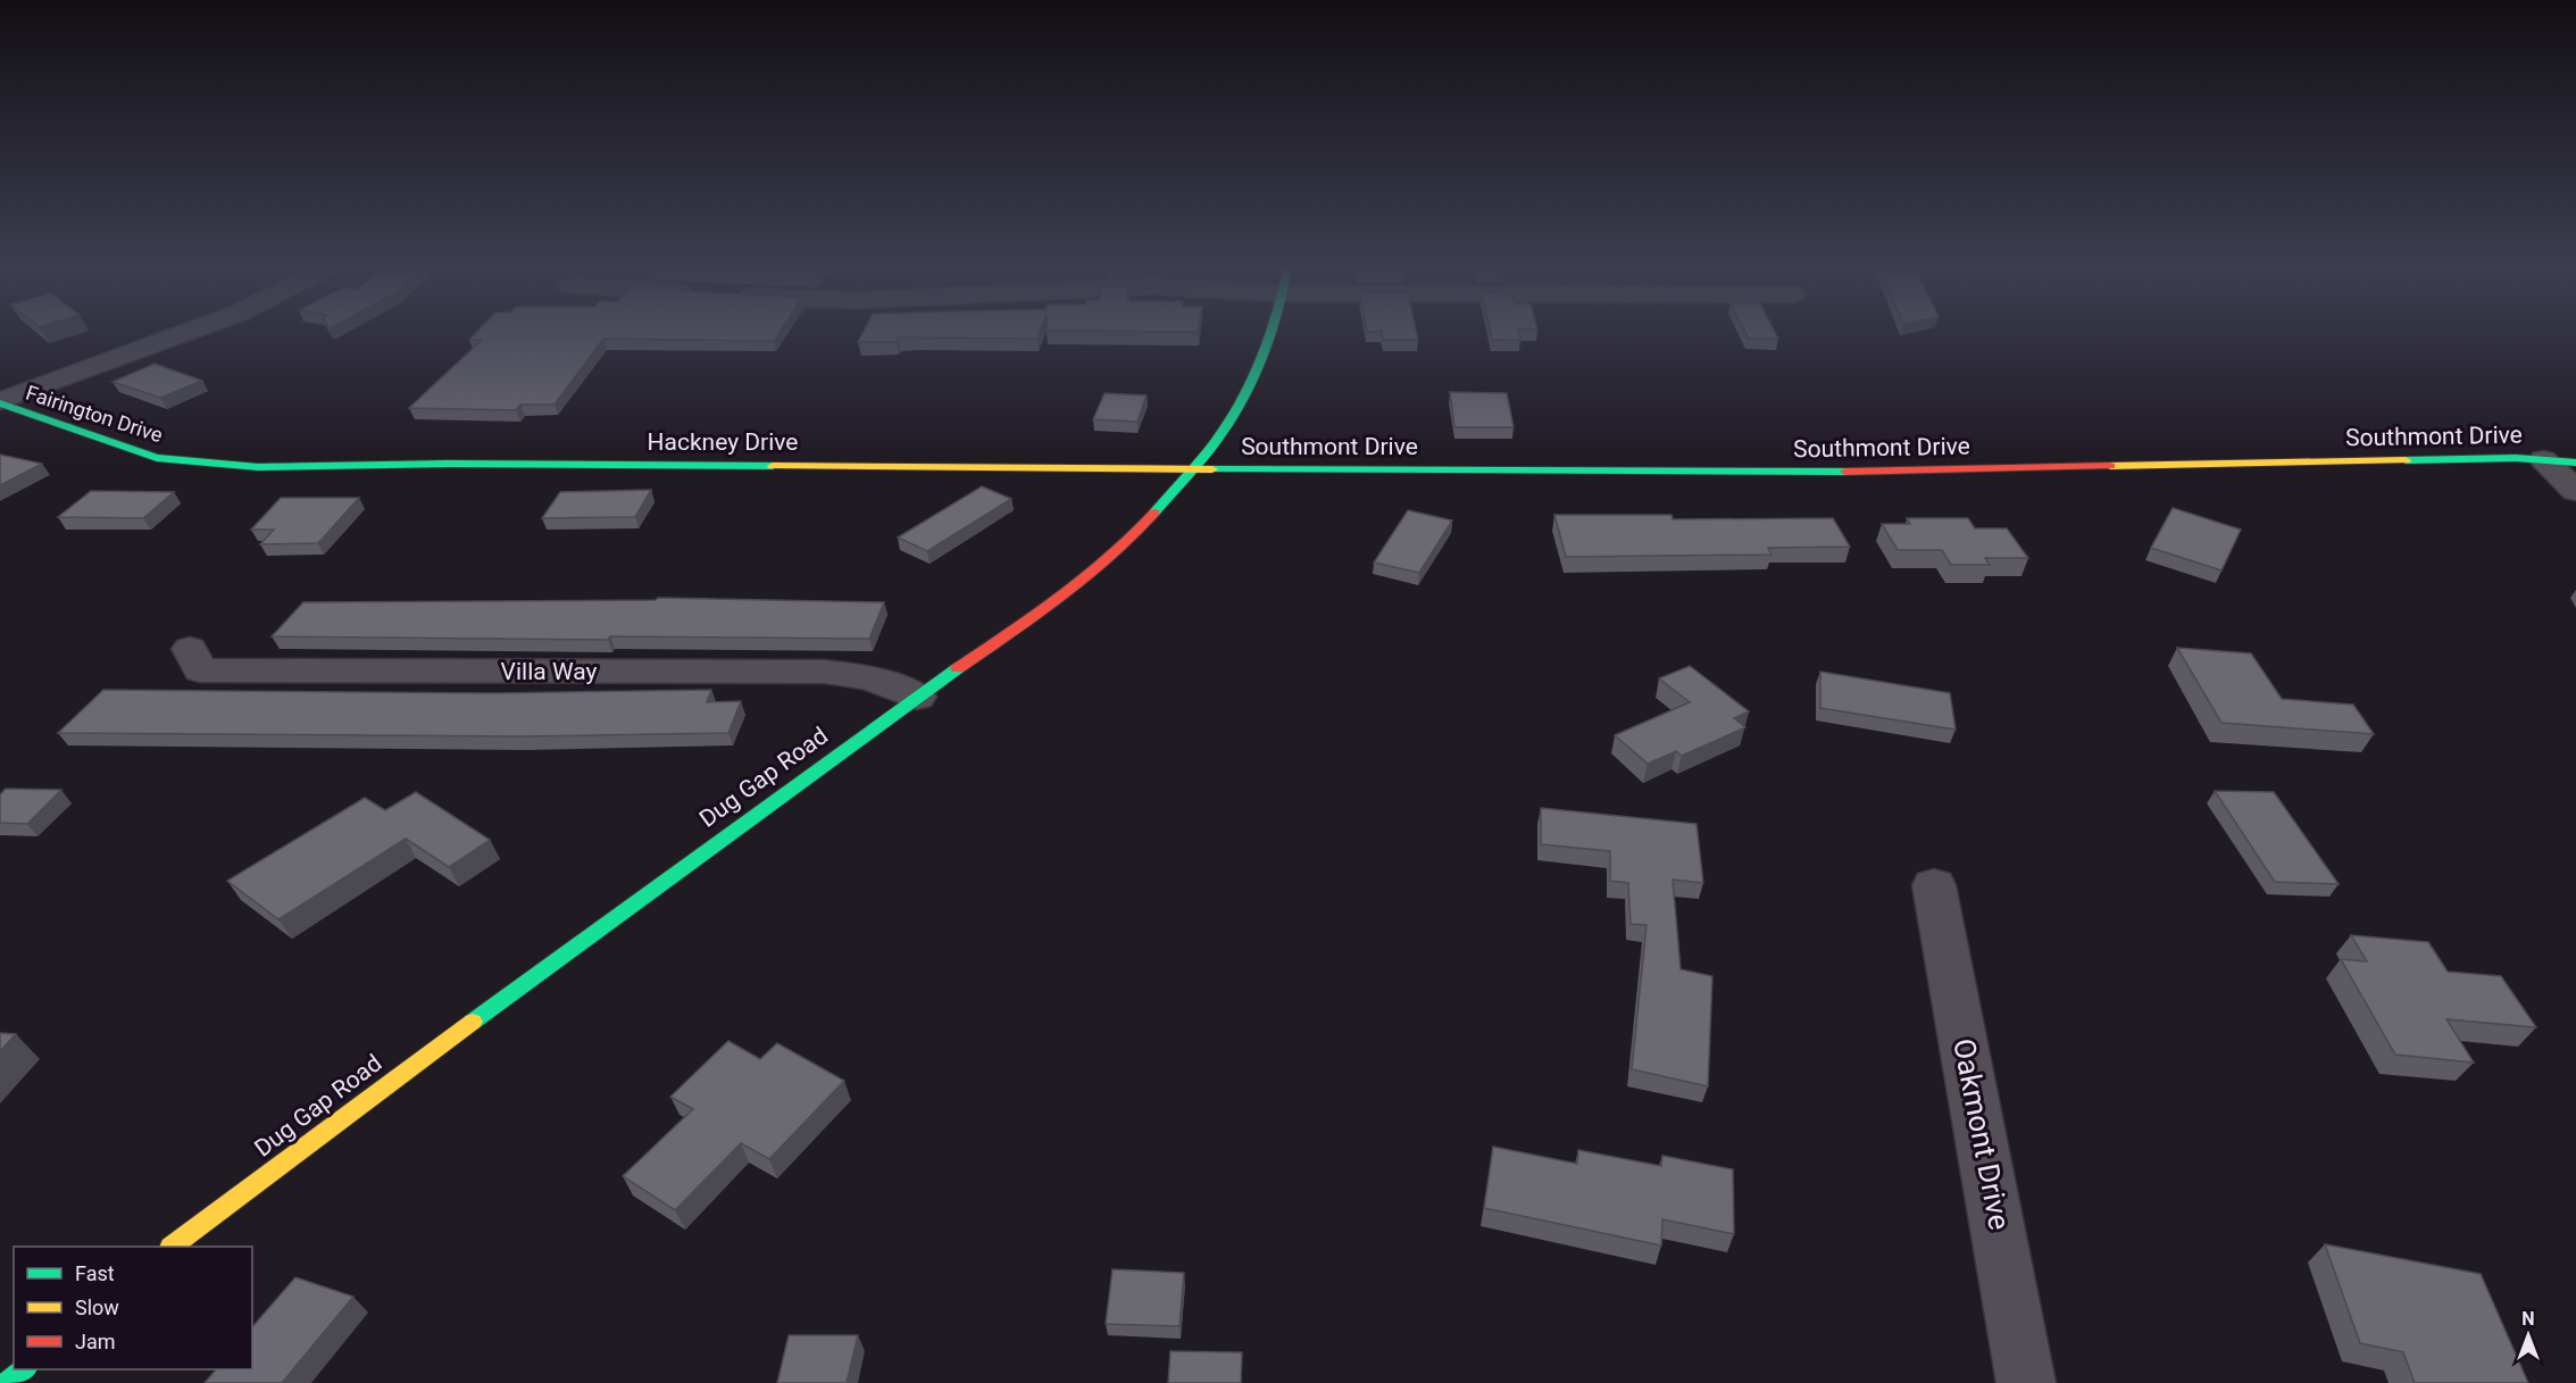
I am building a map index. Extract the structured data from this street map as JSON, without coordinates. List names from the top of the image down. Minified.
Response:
{"streets":{"street":["Fairington Drive","Southmont Drive","Hackney Drive","Villa Way","Dug Gap Road","Oakmont Drive"]},"crossings":[["Fairington Drive","Hackney Drive"],["Southmont Drive","Hackney Drive"],["Southmont Drive","Dug Gap Road"],["Hackney Drive","Dug Gap Road"],["Villa Way","Dug Gap Road"]],"legend":["Fast","Slow","Jam"],"north":"top"}
